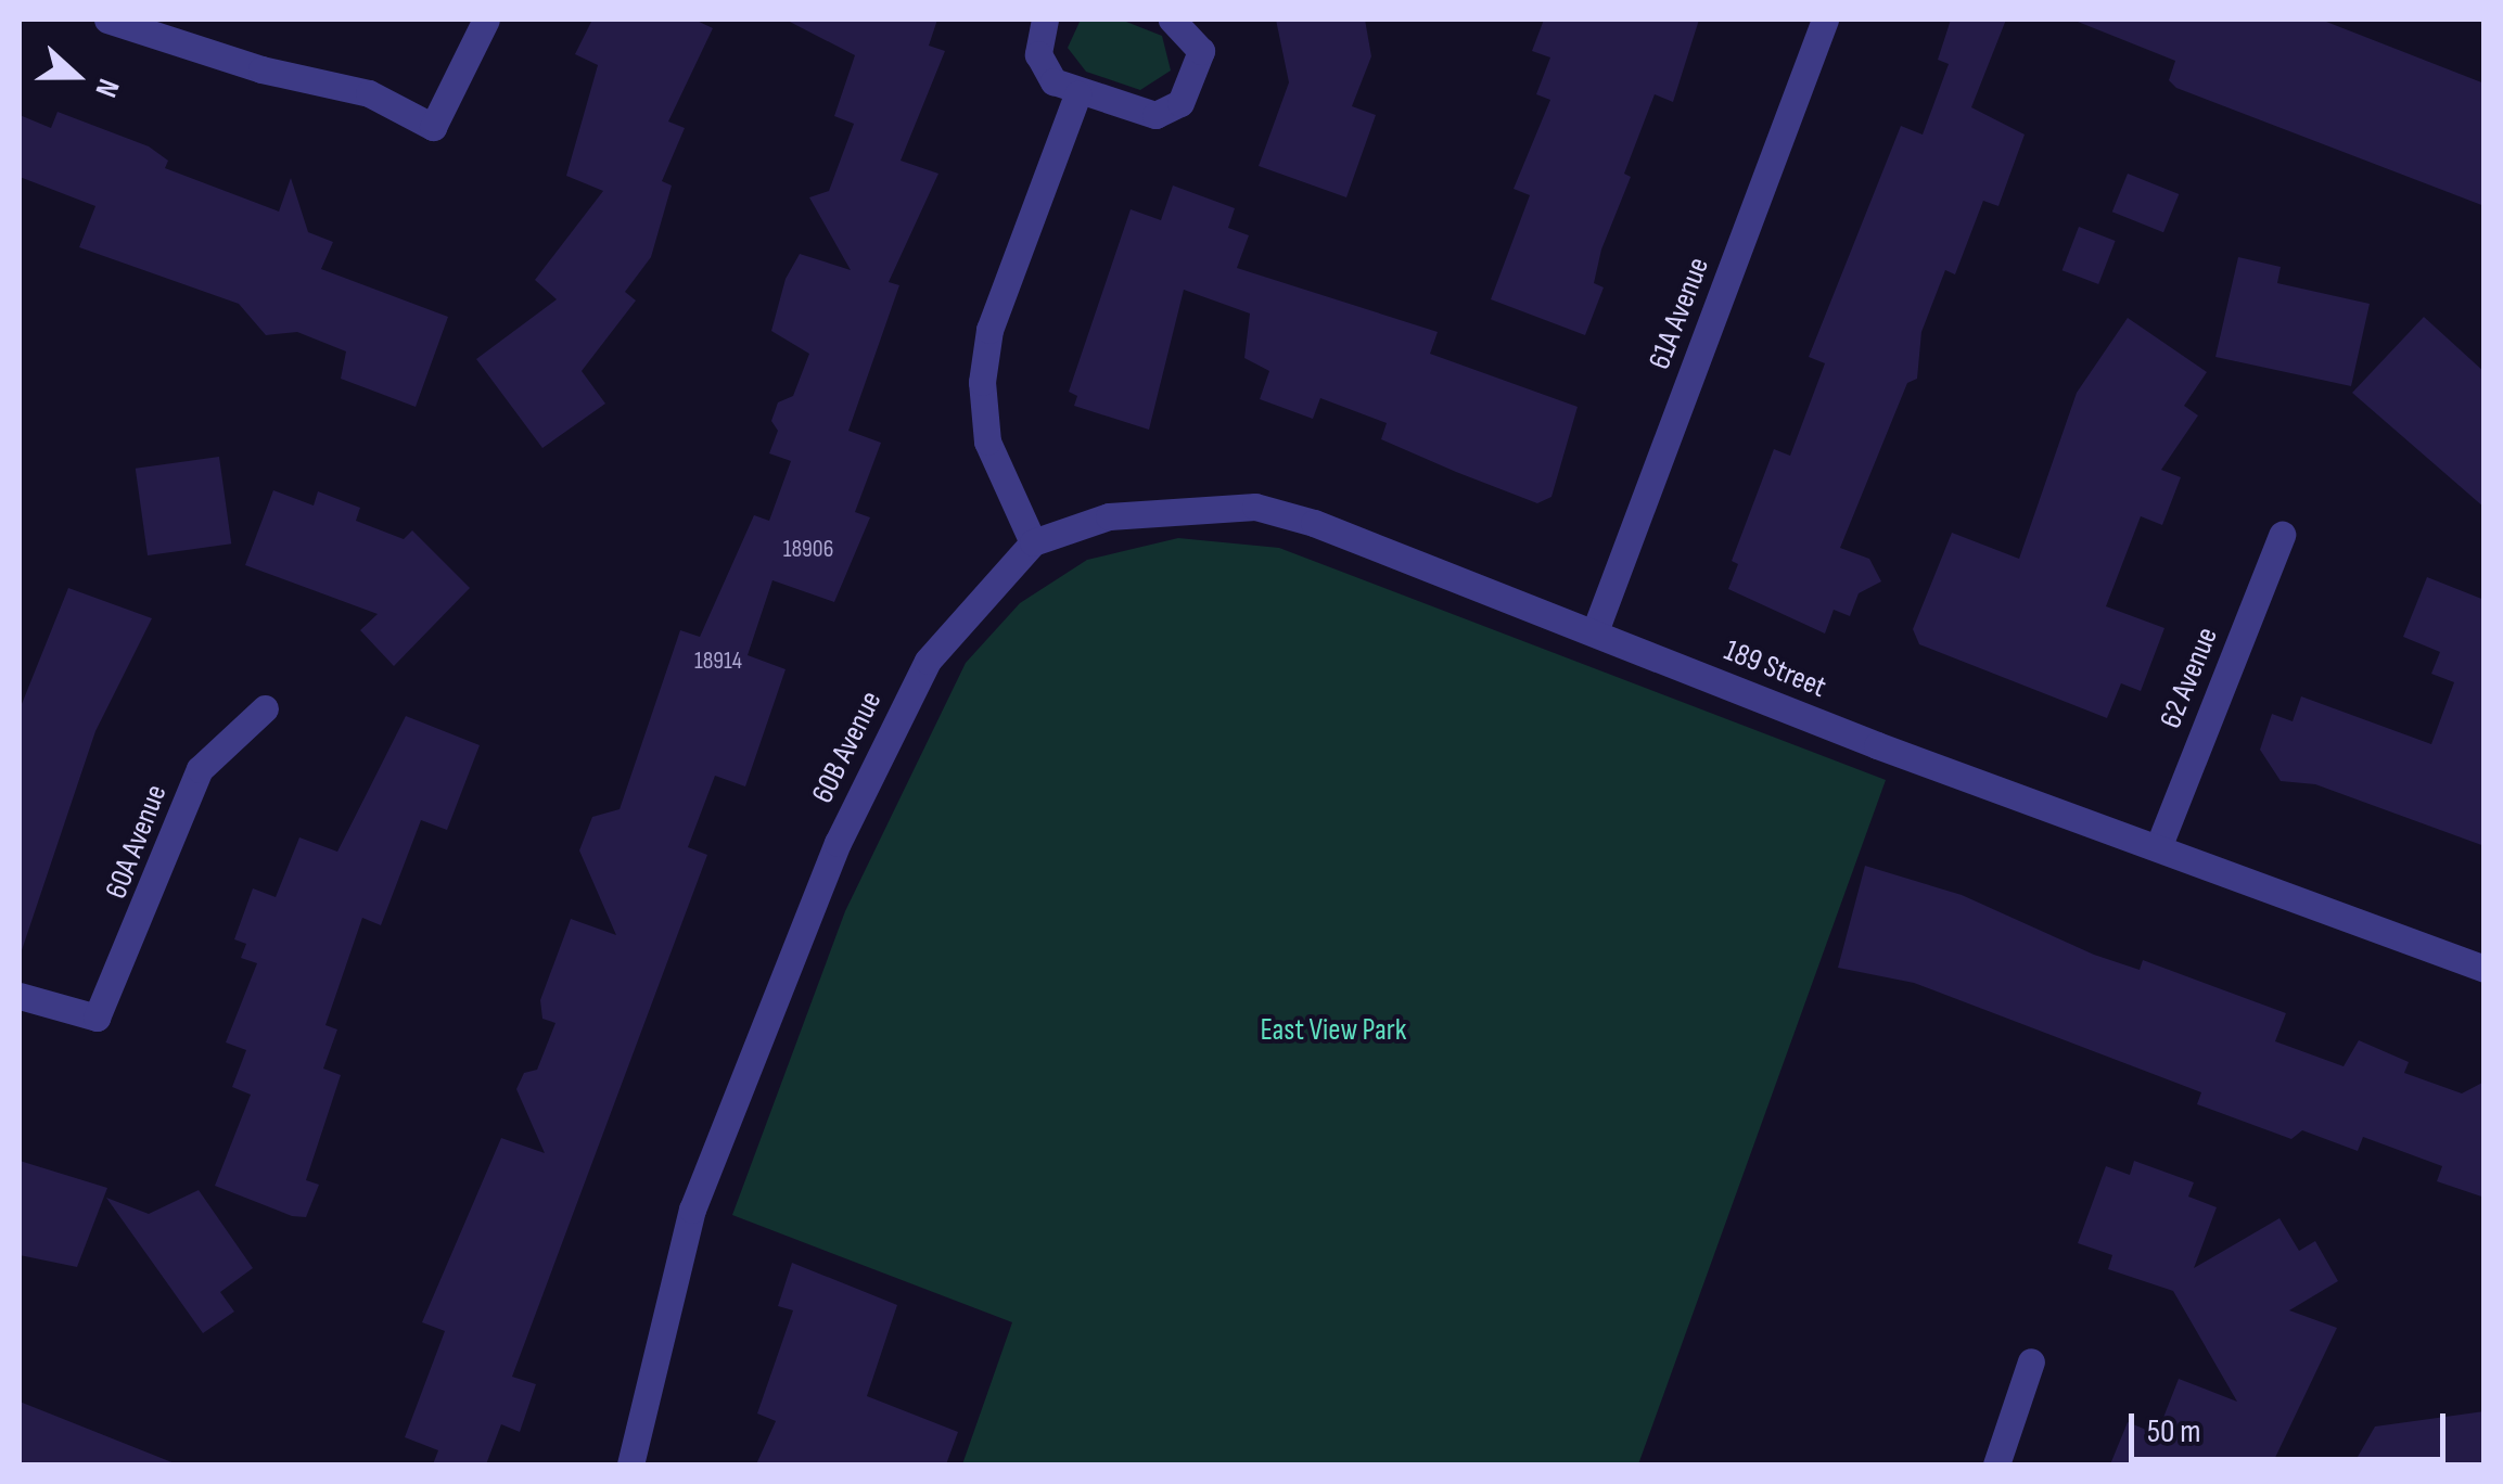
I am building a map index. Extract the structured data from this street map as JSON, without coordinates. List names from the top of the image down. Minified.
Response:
{"streets":{"street":["61A Avenue","189 Street","62 Avenue","60B Avenue","60A Avenue"]},"crossings":[["61A Avenue","189 Street"],["189 Street","62 Avenue"],["189 Street","60B Avenue"]],"parks":["East View Park"],"house_numbers":["18906","18914"],"scale_bar":"50 m","north":"right"}
